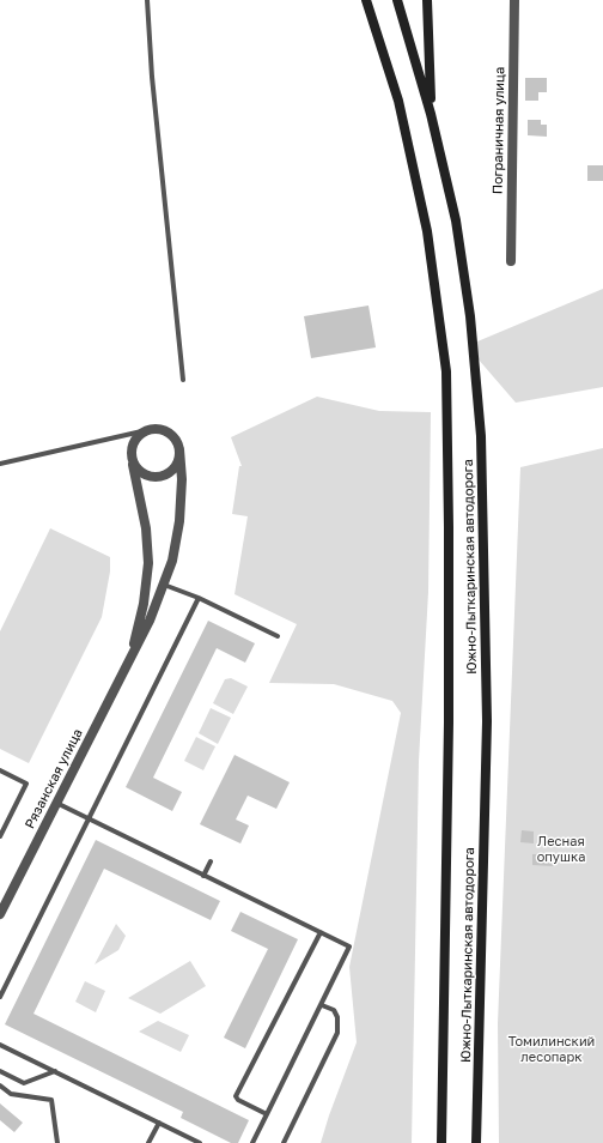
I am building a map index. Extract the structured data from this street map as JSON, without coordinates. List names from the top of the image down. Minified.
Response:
{"streets":{"main road":["Южно-Лыткаринская автодорога"],"street":["Пограничная улица","Рязанская улица"]},"parks":["Лесная опушка","Томилинский лесопарк"]}
